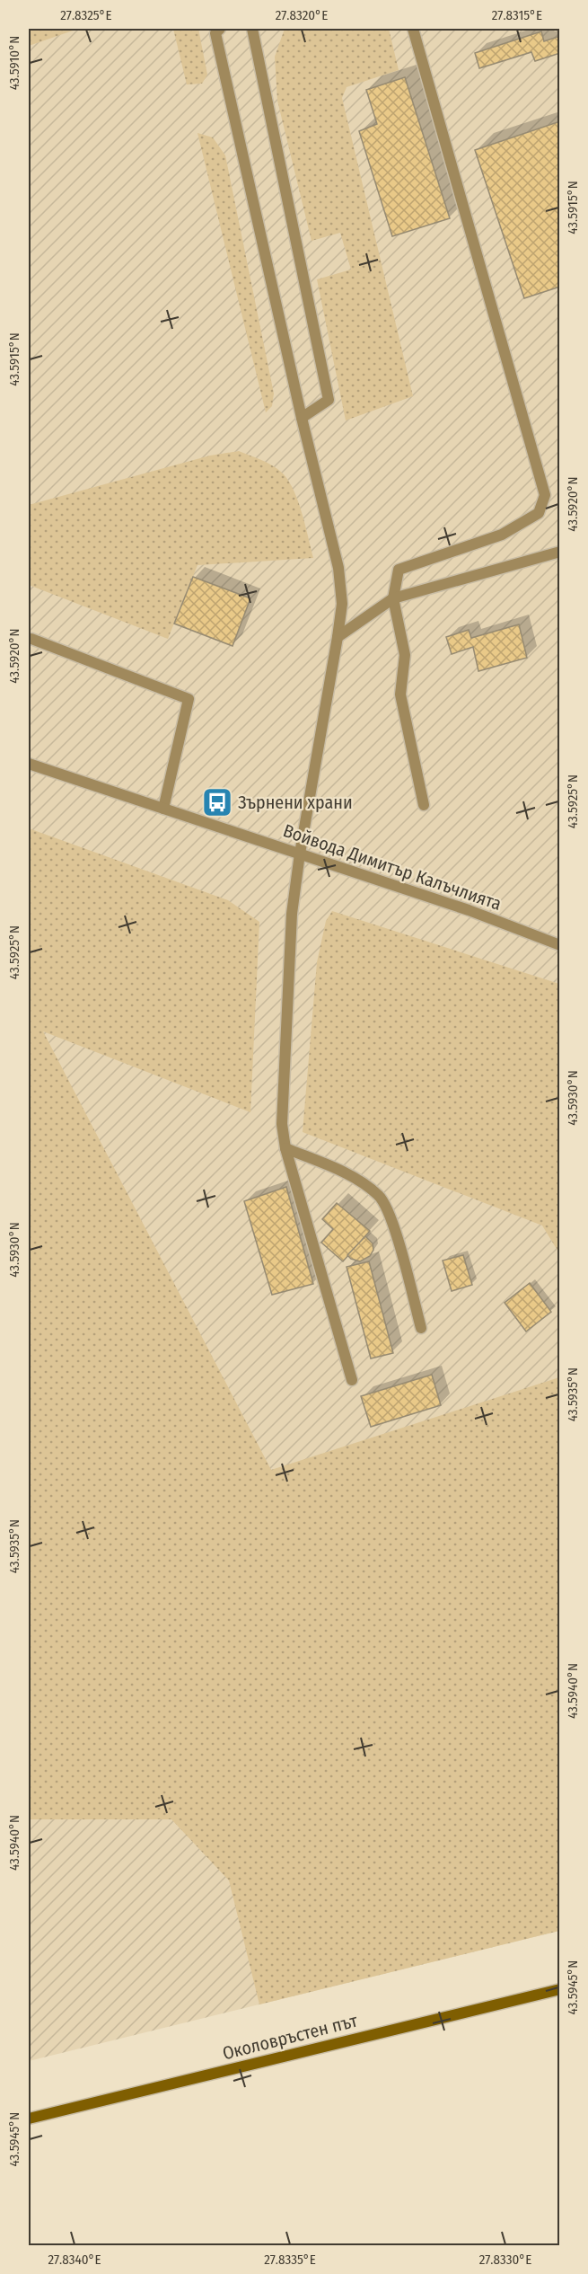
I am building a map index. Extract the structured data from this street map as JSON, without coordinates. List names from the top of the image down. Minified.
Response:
{"streets":{"main road":["Околовръстен път"],"street":["Войвода Димитър Калъчлията"]},"places":{"bus stop":["Зърнени храни"]},"coordinates":["27.8325°E","27.8320°E","27.8315°E","43.5910°N","43.5915°N","43.5920°N","43.5925°N","43.5930°N","43.5935°N","43.5940°N","43.5945°N","27.8340°E","27.8335°E","27.8330°E"]}
